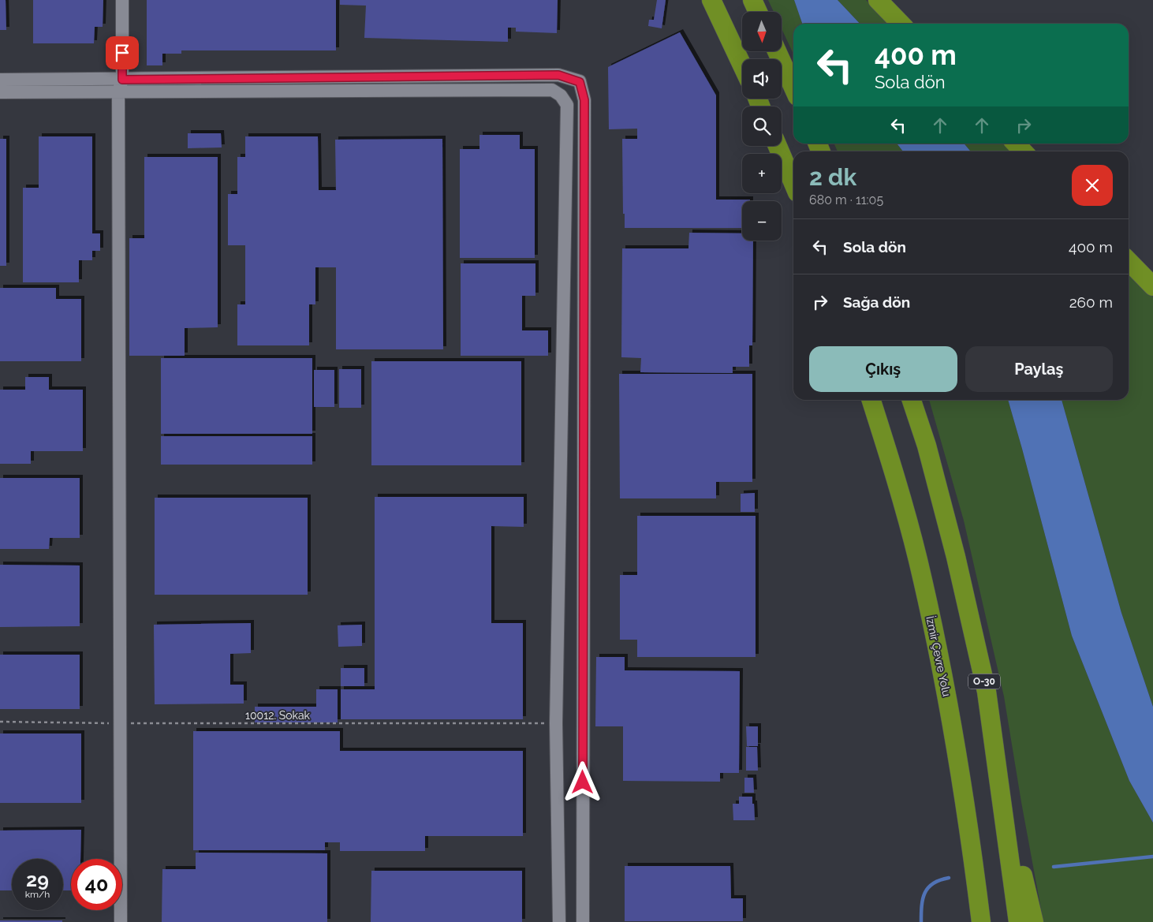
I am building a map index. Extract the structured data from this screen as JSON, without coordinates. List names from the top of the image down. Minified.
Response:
{"streets":{"highway":["İzmir Çevre Yolu","O-30"],"path":["10012. Sokak"]},"north":"bottom","page":{"map_buttons":["+","−"],"turn":["400 m","Sola dön"],"heading":["2 dk","680 m · 11:05"],"list":[{"name":"Sola dön","value":"400 m"},{"name":"Sağa dön","value":"260 m"}],"buttons":["Çıkış","Paylaş"],"speed":"29 km/h","limit":"40"}}
